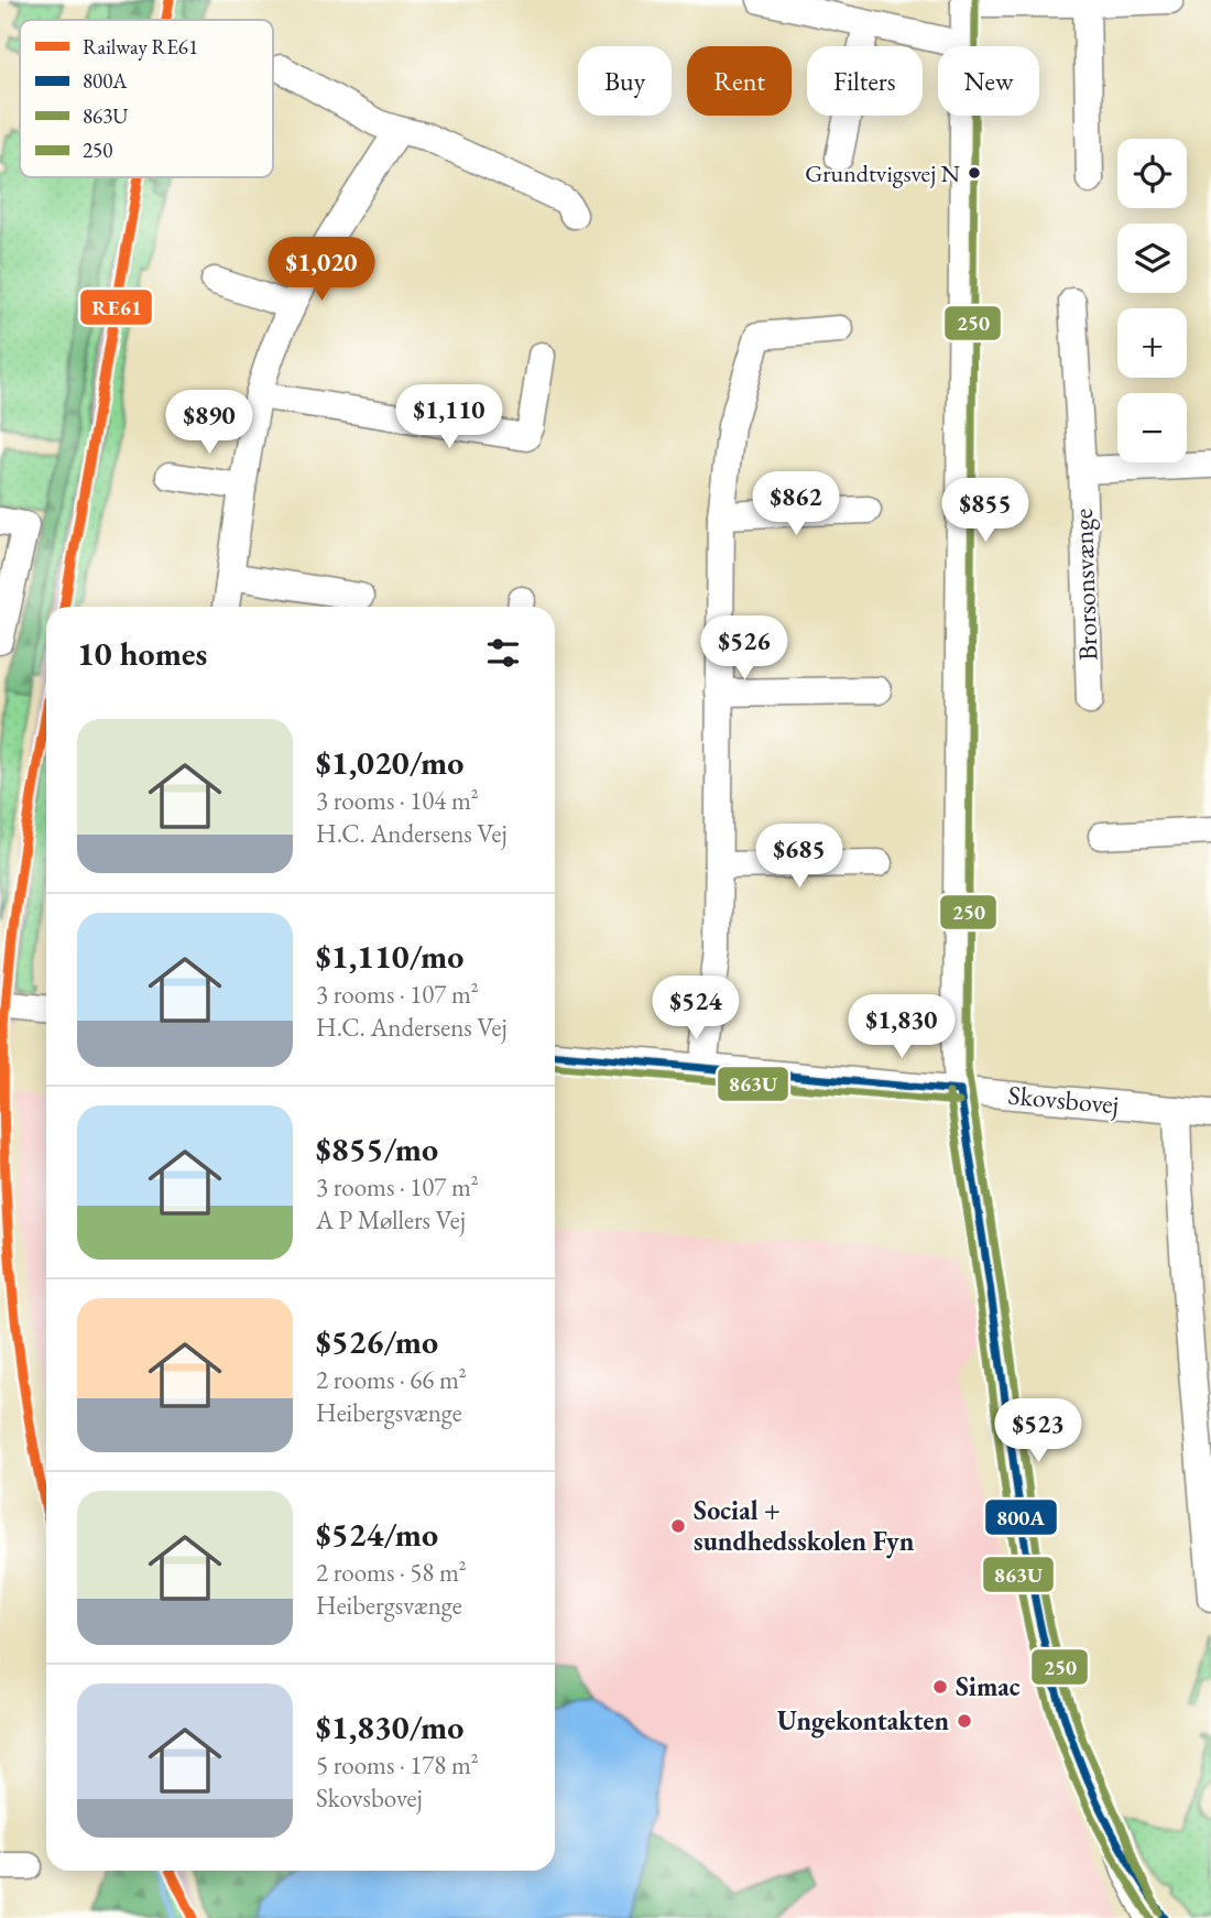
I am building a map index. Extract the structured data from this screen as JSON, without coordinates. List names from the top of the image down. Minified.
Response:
{"streets":{"street":["Brorsonsvænge","Skovsbovej"]},"places":["Grundtvigsvej N","Social + sundhedsskolen Fyn","Simac","Ungekontakten"],"lines":["rail line RE61","transit line 250","transit line 800A","transit line 863U"],"legend":["Railway RE61","800A","863U","250"],"page":{"chip":["Buy","Rent","Filters","New"],"map_buttons":["+","−"],"price":["$1,020","$1,110","$890","$862","$855","$526","$685","$524","$1,830","$523"],"heading":"10 homes","list":[{"name":"$1,020/mo","note":"3 rooms · 104 m² · H.C. Andersens Vej"},{"name":"$1,110/mo","note":"3 rooms · 107 m² · H.C. Andersens Vej"},{"name":"$855/mo","note":"3 rooms · 107 m² · A P Møllers Vej"},{"name":"$526/mo","note":"2 rooms · 66 m² · Heibergsvænge"},{"name":"$524/mo","note":"2 rooms · 58 m² · Heibergsvænge"},{"name":"$1,830/mo","note":"5 rooms · 178 m² · Skovsbovej"}]}}
